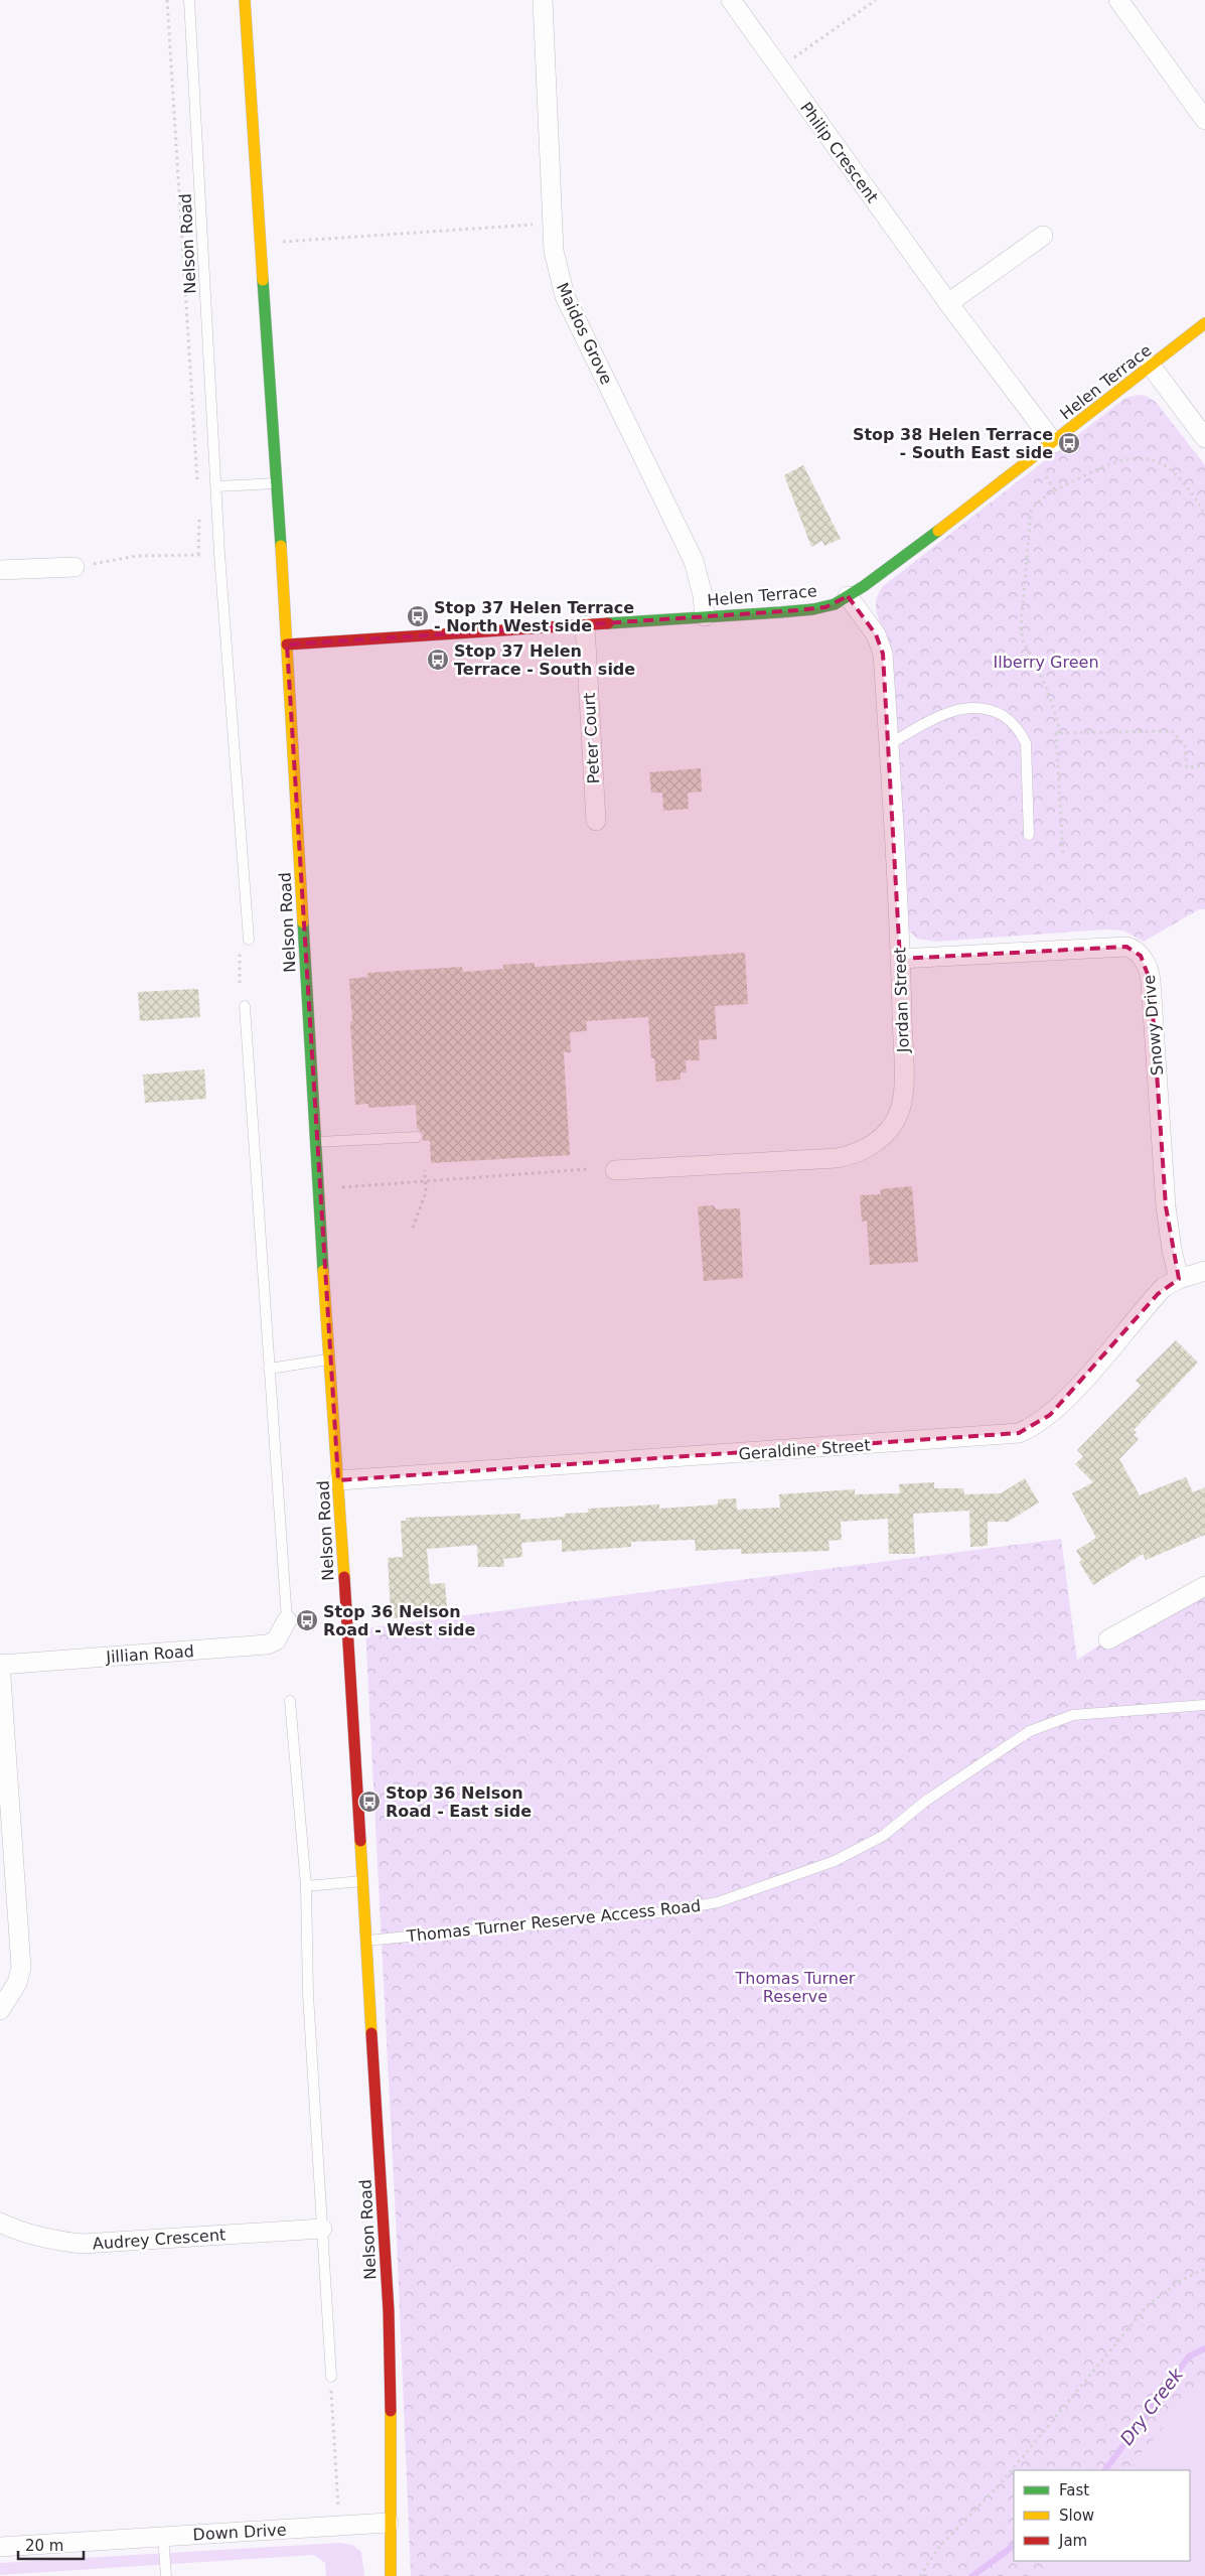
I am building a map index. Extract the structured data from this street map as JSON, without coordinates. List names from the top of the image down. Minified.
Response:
{"streets":{"main road":["Nelson Road","Helen Terrace"],"street":["Philip Crescent","Maidos Grove","Peter Court","Jordan Street","Snowy Drive","Geraldine Street","Jillian Road","Audrey Crescent","Down Drive"],"lane":["Thomas Turner Reserve Access Road"]},"crossings":[["Philip Crescent","Helen Terrace"],["Nelson Road","Helen Terrace"],["Nelson Road","Geraldine Street"],["Nelson Road","Thomas Turner Reserve Access Road"],["Nelson Road","Down Drive"],["Maidos Grove","Helen Terrace"],["Helen Terrace","Peter Court"],["Helen Terrace","Jordan Street"],["Jordan Street","Snowy Drive"],["Snowy Drive","Geraldine Street"]],"water":["Dry Creek"],"parks":["Ilberry Green","Thomas Turner Reserve"],"places":{"bus stop":["Stop 38 Helen Terrace - South East side","Stop 37 Helen Terrace - North West side","Stop 37 Helen Terrace - South side","Stop 36 Nelson Road - West side","Stop 36 Nelson Road - East side"]},"legend":["Fast","Slow","Jam"],"scale_bar":"20 m"}
